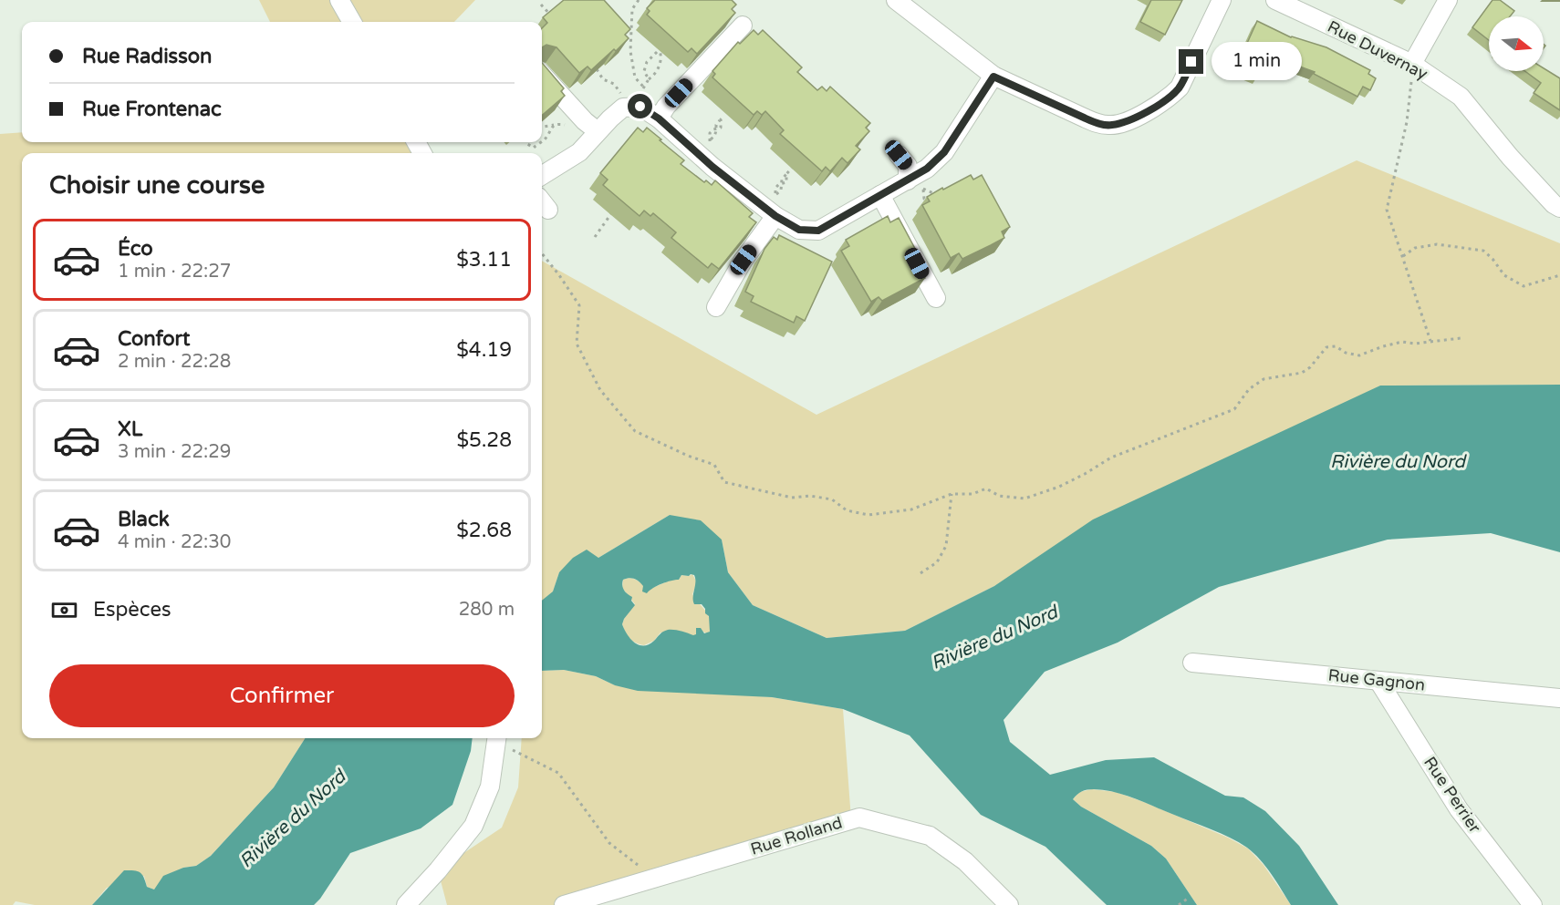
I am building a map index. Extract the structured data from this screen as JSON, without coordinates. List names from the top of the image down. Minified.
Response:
{"streets":{"street":["Rue Duvernay","Rue Gagnon","Rue Perrier","Rue Rolland"]},"crossings":[["Rue Gagnon","Rue Perrier"]],"water":["Rivière du Nord"],"north":"right","page":{"banner":["Rue Radisson","Rue Frontenac"],"bubble":"1 min","heading":"Choisir une course","list":[{"name":"Éco","note":"1 min · 22:27","value":"$3.11"},{"name":"Confort","note":"2 min · 22:28","value":"$4.19"},{"name":"XL","note":"3 min · 22:29","value":"$5.28"},{"name":"Black","note":"4 min · 22:30","value":"$2.68"}],"pay":["Espèces","280 m"],"buttons":"Confirmer"}}
